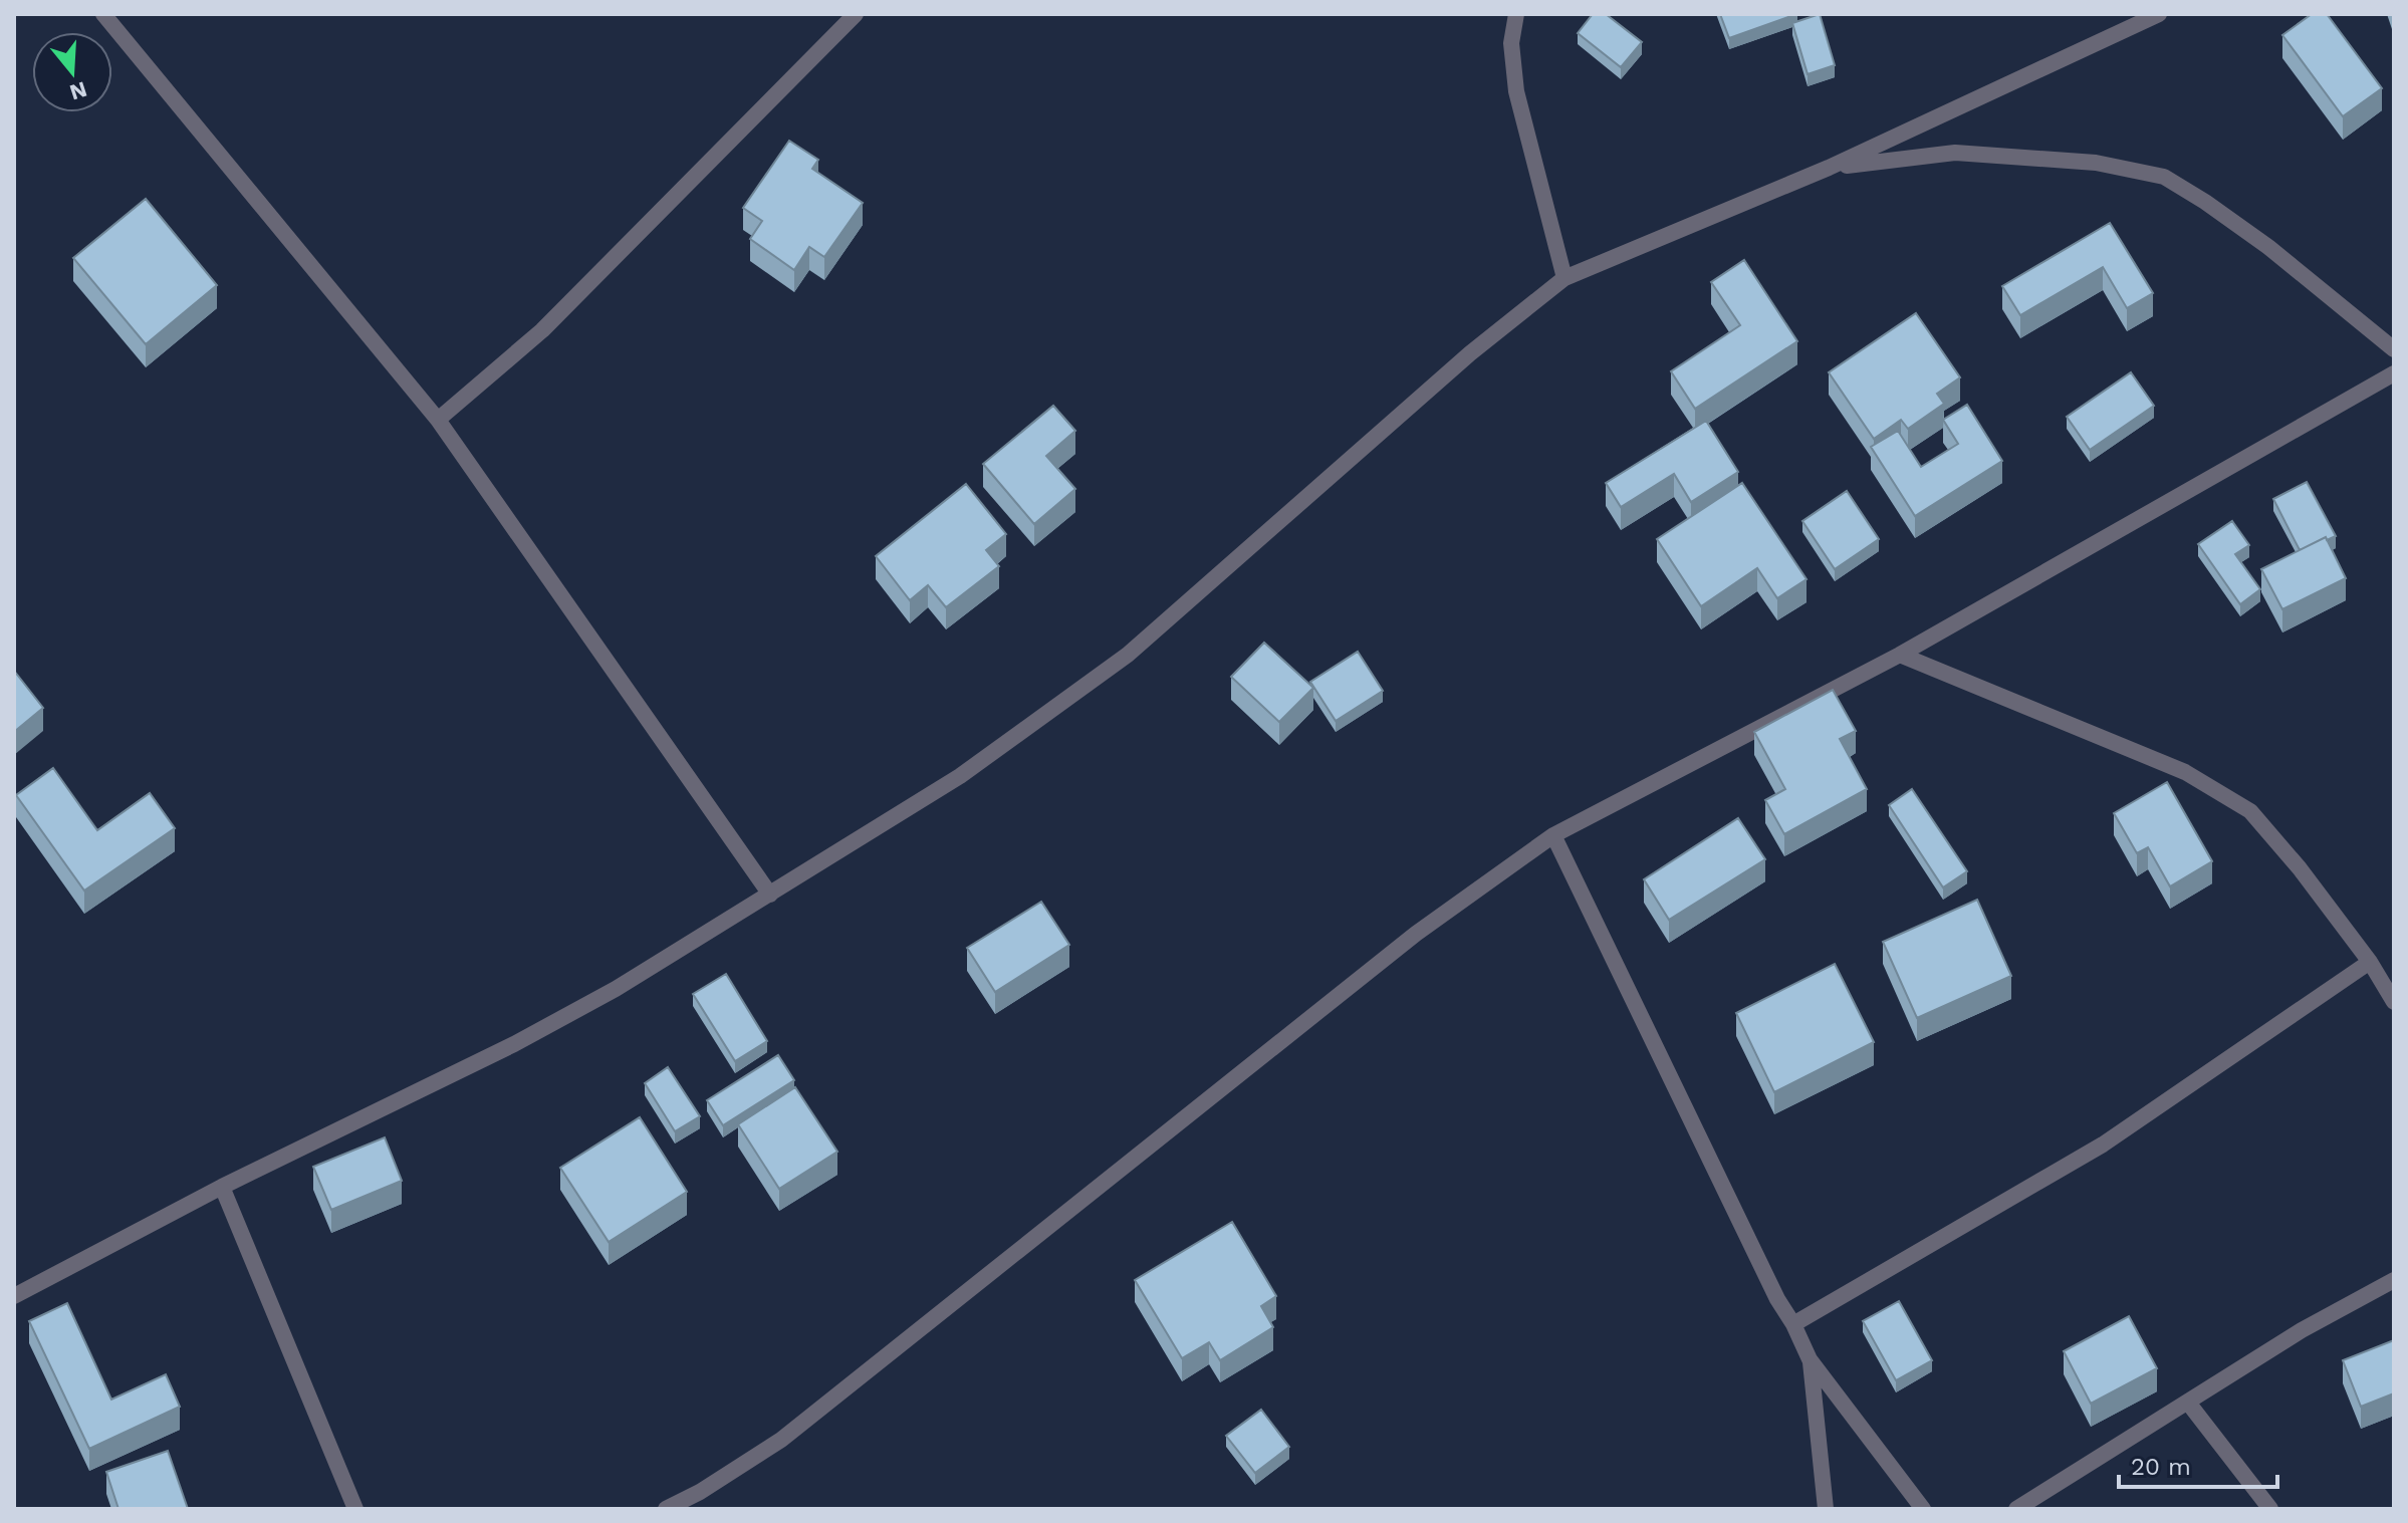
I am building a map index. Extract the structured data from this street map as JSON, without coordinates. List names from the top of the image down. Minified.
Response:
{"scale_bar":"20 m","north":"bottom"}
